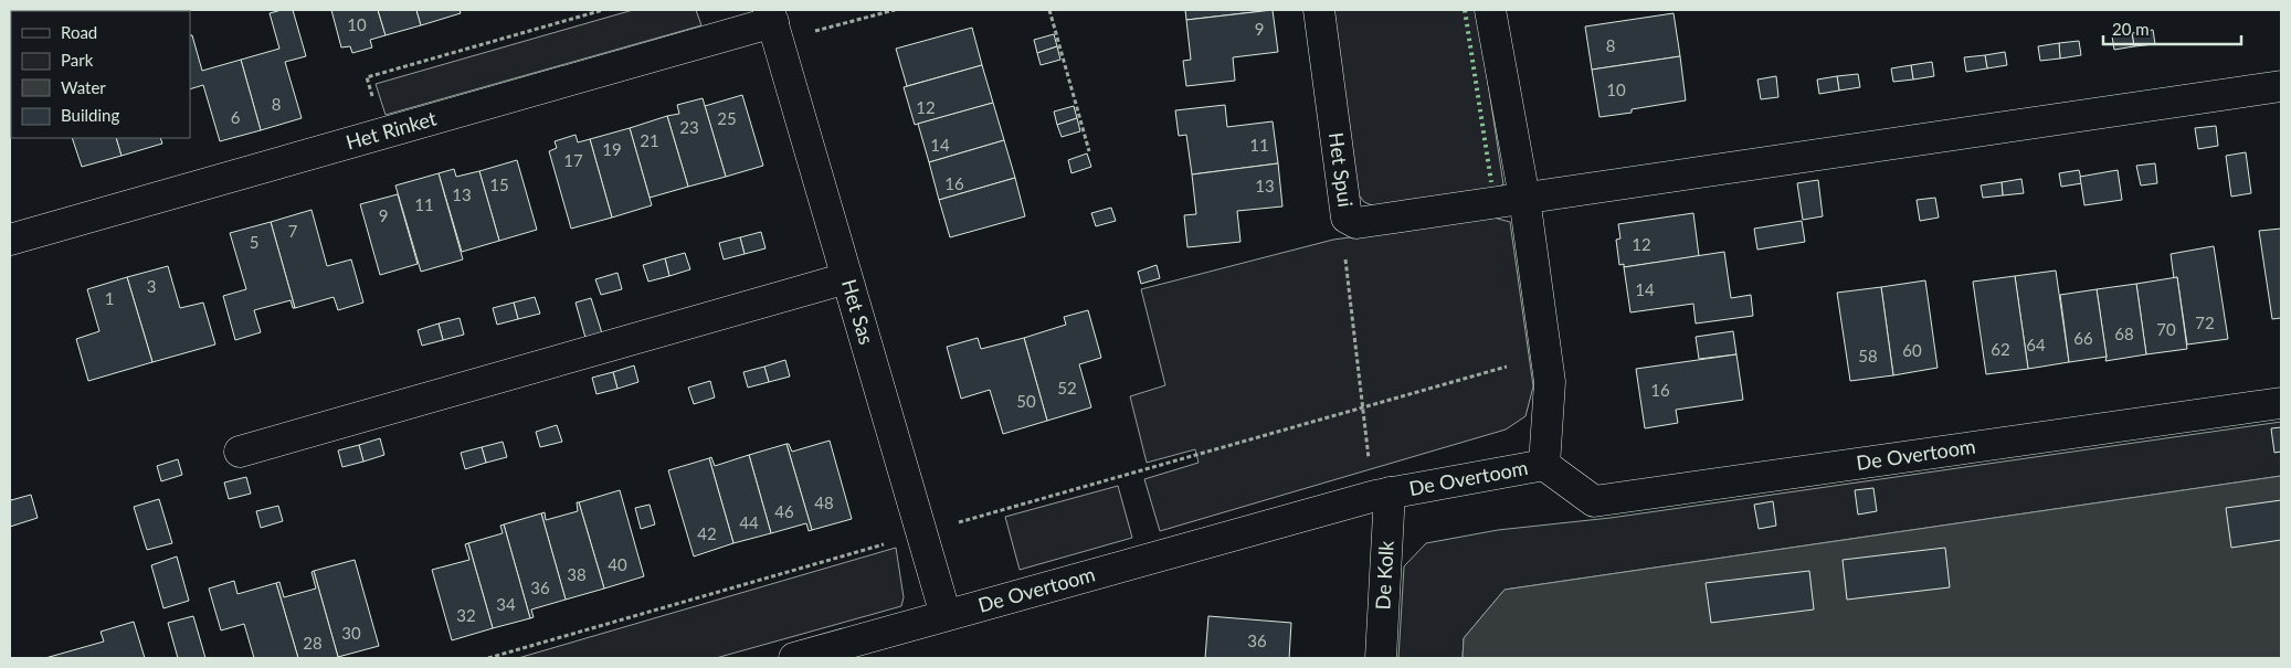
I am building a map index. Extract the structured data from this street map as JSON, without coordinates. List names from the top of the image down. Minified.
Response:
{"streets":{"street":["Het Rinket","Het Spui","Het Sas","De Overtoom","De Kolk"]},"crossings":[["Het Rinket","Het Sas"],["Het Sas","De Overtoom"],["De Overtoom","De Kolk"]],"house_numbers":["10","9","8","10","8","12","6","25","23","21","14","11","19","17","16","15","13","13","11","9","7","5","12","3","14","1","72","70","68","66","64","62","60","58","52","16","50","48","46","44","42","40","38","36","34","32","30","36","28"],"legend":["Road","Park","Water","Building"],"scale_bar":"20 m"}
